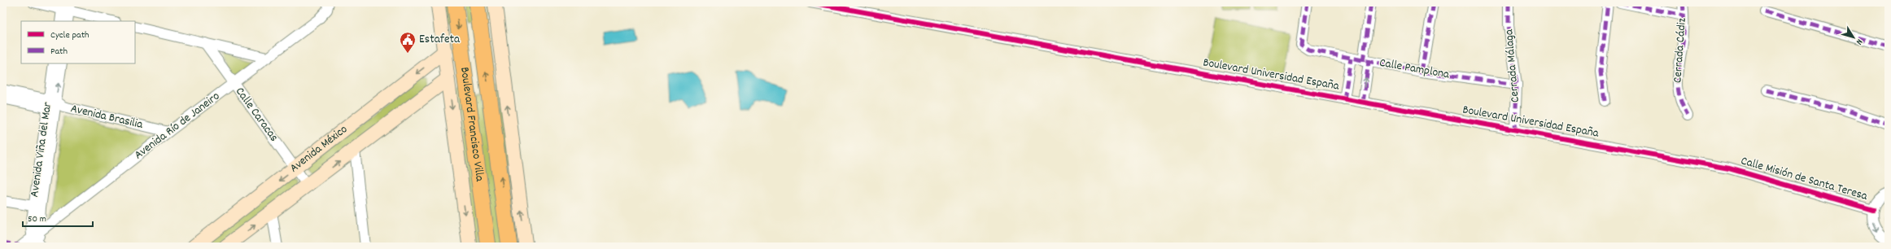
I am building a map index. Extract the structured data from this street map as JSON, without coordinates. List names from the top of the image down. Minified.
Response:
{"streets":{"main road":["Boulevard Francisco Villa","Avenida México"],"street":["Cerrada Cádiz","Cerrada Málaga","Calle Pamplona","Boulevard Universidad España","Calle Caracas","Avenida Brasilia","Avenida Río de Janeiro","Avenida Viña del Mar","Calle Misión de Santa Teresa"]},"crossings":[["Cerrada Málaga","Calle Pamplona"],["Cerrada Málaga","Boulevard Universidad España"],["Boulevard Universidad España","Calle Misión de Santa Teresa"],["Calle Caracas","Avenida Río de Janeiro"],["Calle Caracas","Avenida México"],["Avenida Brasilia","Avenida Río de Janeiro"],["Avenida Brasilia","Avenida Viña del Mar"],["Boulevard Francisco Villa","Avenida México"],["Avenida Río de Janeiro","Avenida Viña del Mar"]],"places":{"public building":["Estafeta"]},"legend":["Cycle path","Path"],"scale_bar":"50 m","north":"bottom right"}
